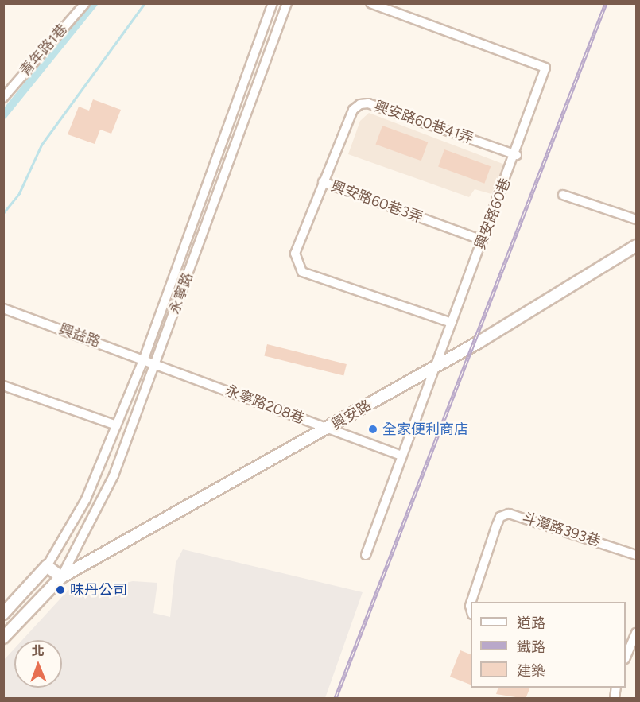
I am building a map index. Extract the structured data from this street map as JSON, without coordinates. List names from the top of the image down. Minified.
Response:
{"streets":{"street":["青年路1巷","興安路60巷41弄","興安路60巷3弄","興安路60巷","永寧路","興益路","永寧路208巷","興安路","斗潭路393巷"]},"crossings":[["興安路60巷41弄","興安路60巷3弄"],["興安路60巷41弄","興安路60巷"],["興安路60巷3弄","興安路60巷"],["興安路60巷","永寧路208巷"],["興安路60巷","興安路"],["永寧路","興益路"],["永寧路","永寧路208巷"],["永寧路","興安路"],["興益路","永寧路208巷"],["永寧路208巷","興安路"]],"places":["全家便利商店","味丹公司"],"legend":["道路","鐵路","建築"],"north":"top"}
